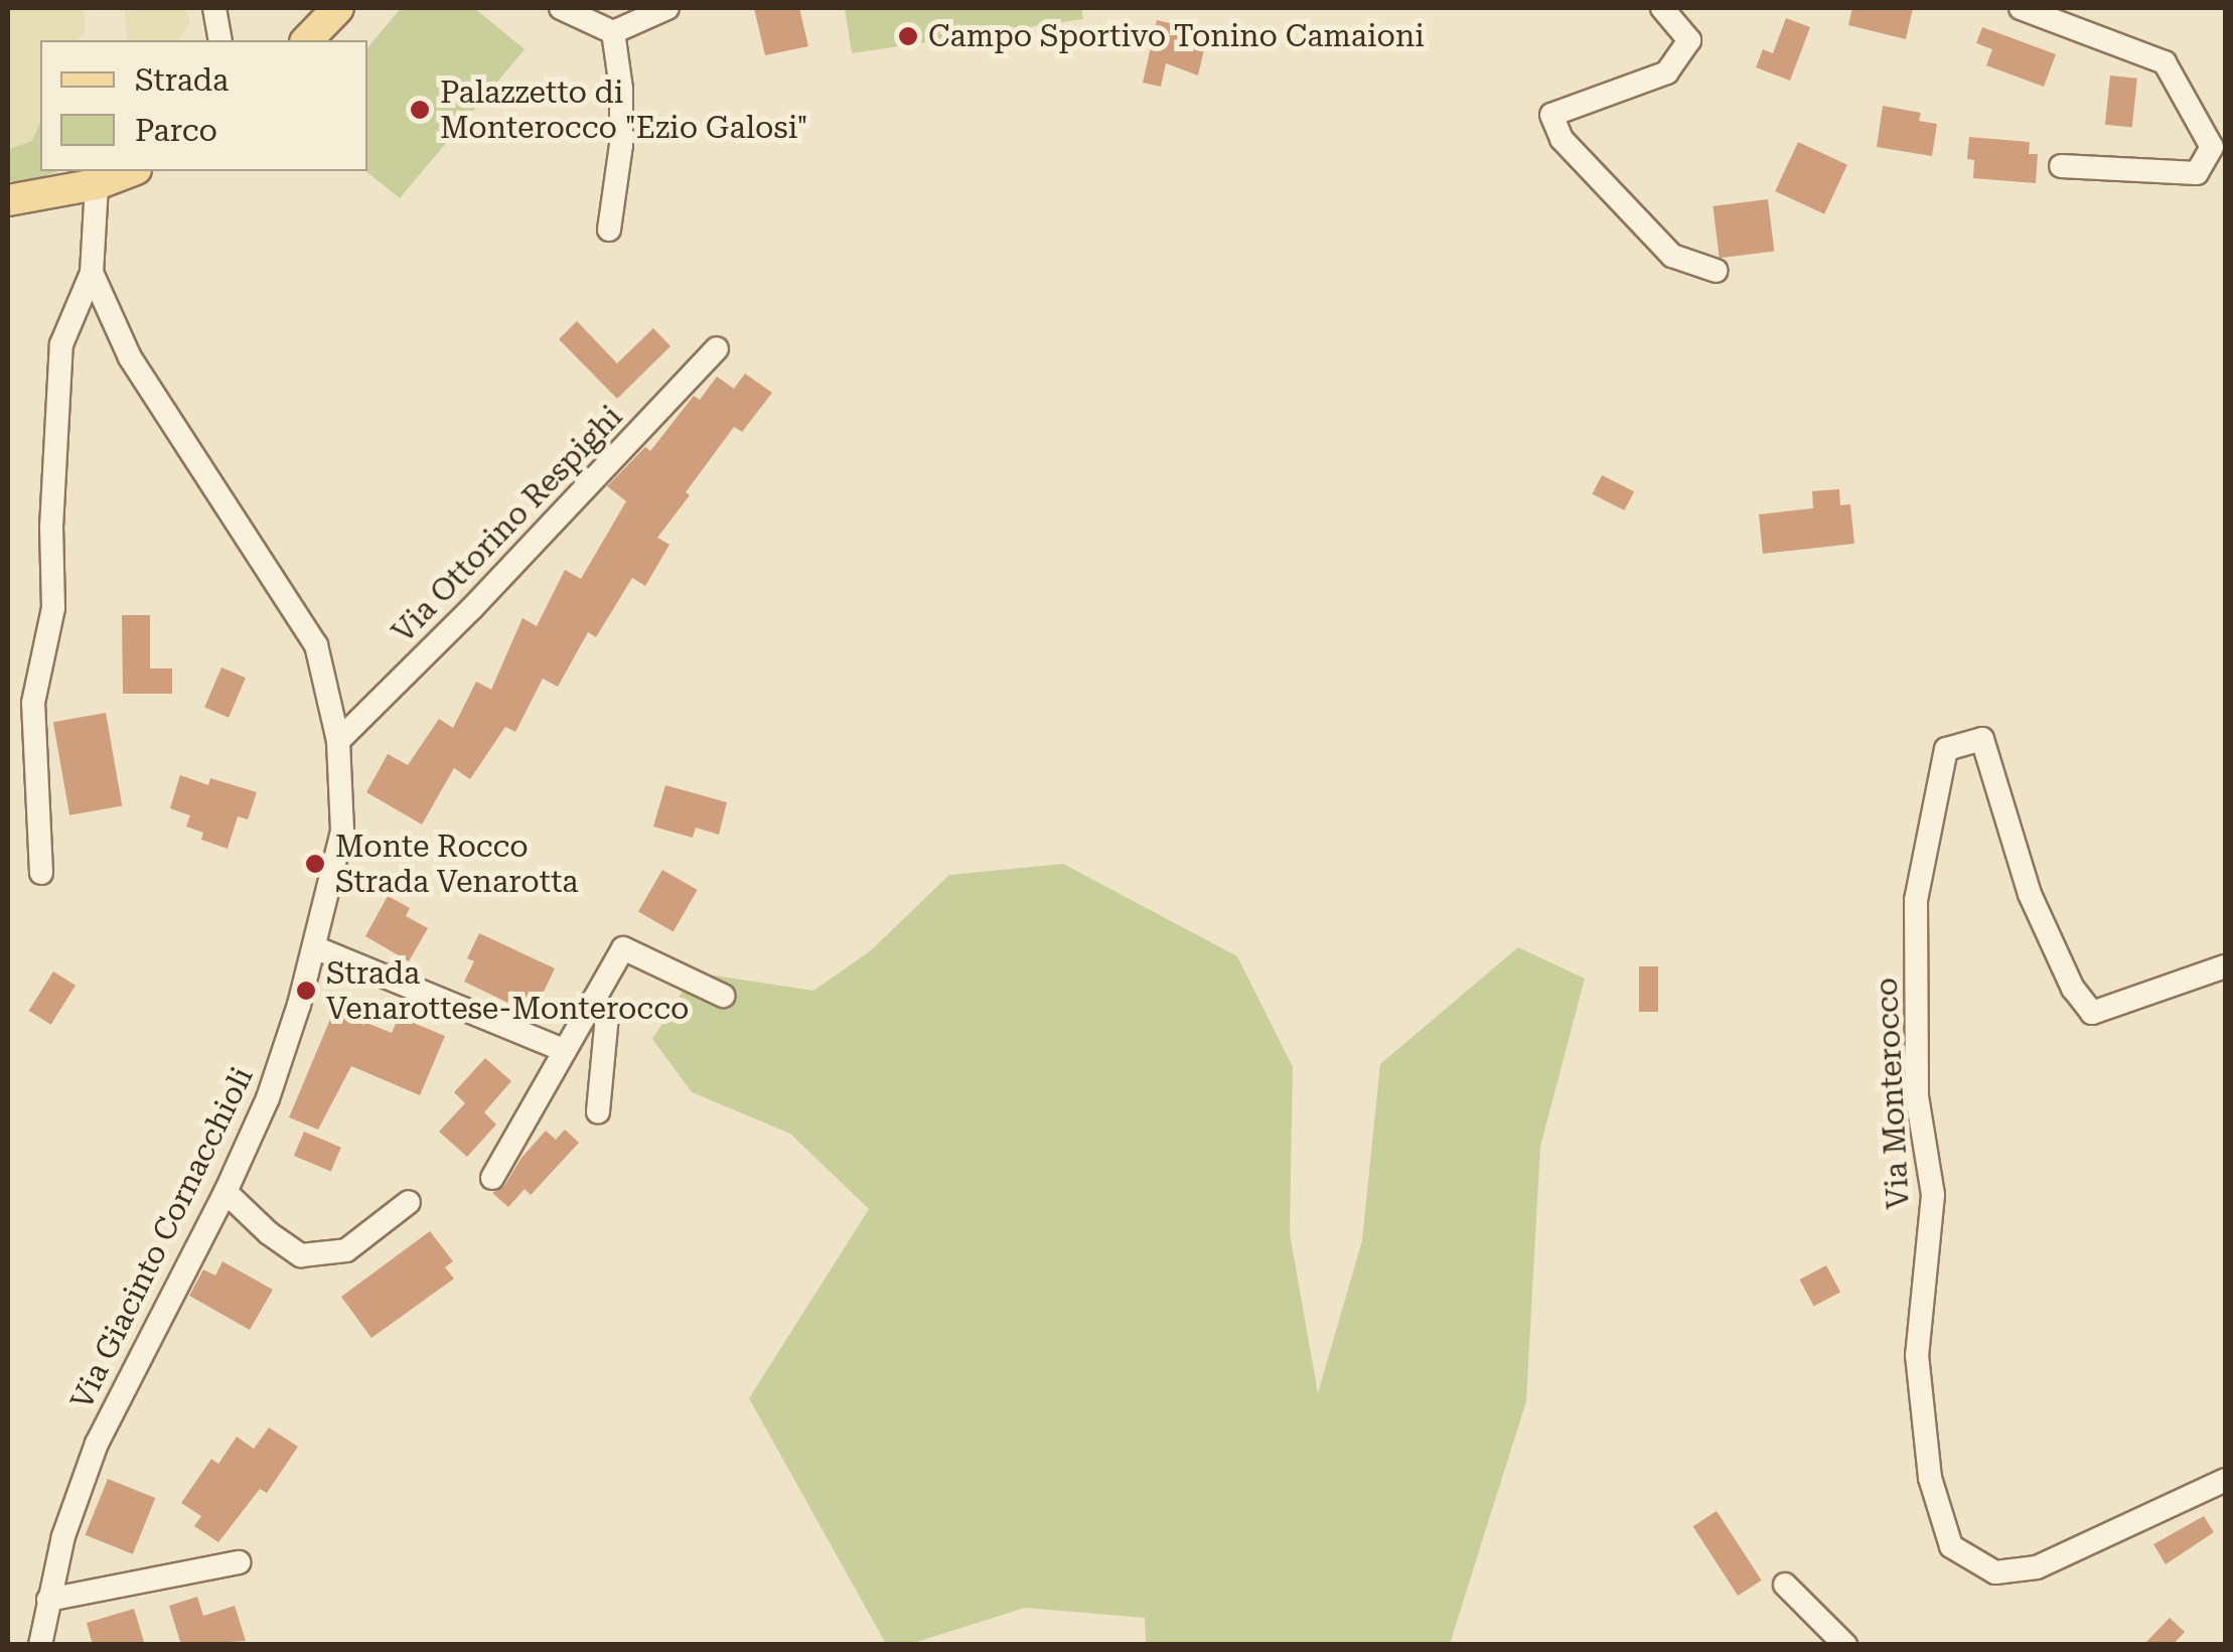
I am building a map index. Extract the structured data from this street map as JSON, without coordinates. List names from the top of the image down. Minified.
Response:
{"streets":{"street":["Via Ottorino Respighi","Via Monterocco","Via Giacinto Cornacchioli"]},"crossings":[["Via Ottorino Respighi","Via Giacinto Cornacchioli"]],"places":["Campo Sportivo Tonino Camaioni","Palazzetto di Monterocco \"Ezio Galosi\"","Monte Rocco Strada Venarotta","Strada Venarottese-Monterocco"],"legend":["Strada","Parco"]}
